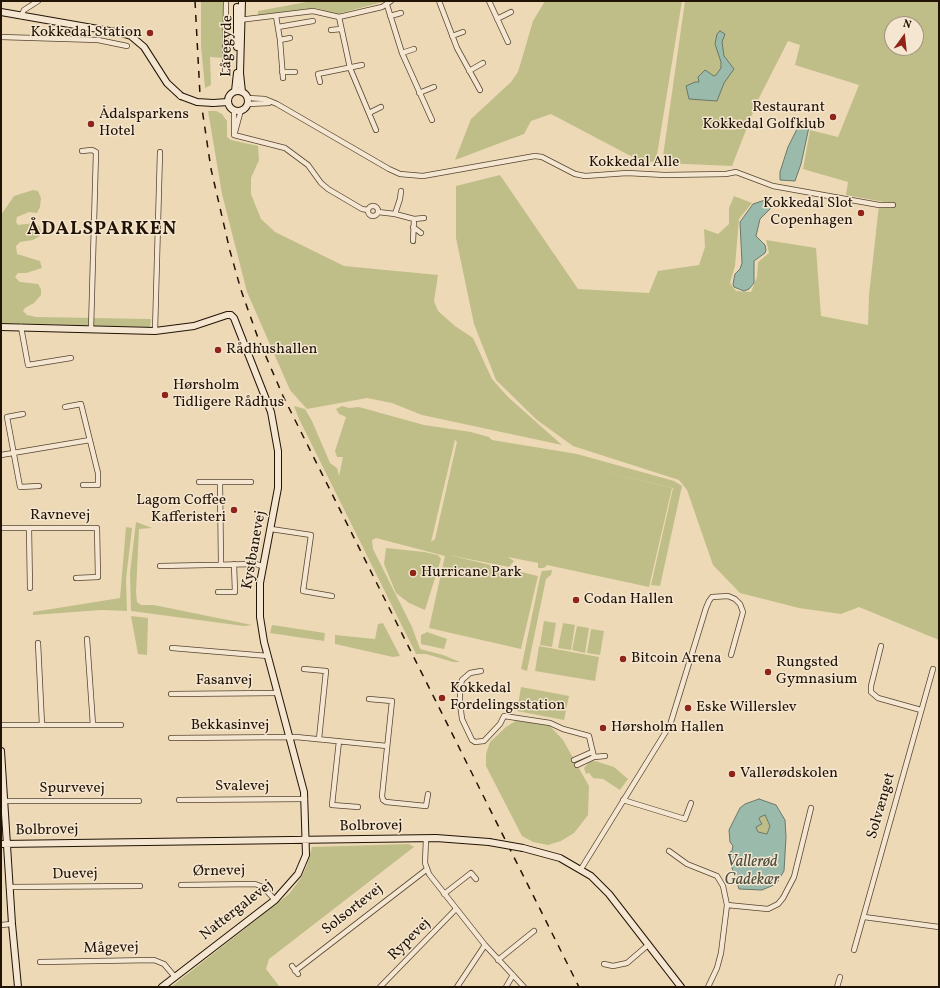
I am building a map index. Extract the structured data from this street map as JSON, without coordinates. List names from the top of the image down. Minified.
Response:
{"streets":{"street":["Lågegyde","Kokkedal Alle","Ravnevej","Kystbanevej","Fasanvej","Bekkasinvej","Svalevej","Spurvevej","Solvænget","Bolbrovej","Ørnevej","Duevej","Solsortevej","Nattergalevej","Rypevej","Mågevej"]},"crossings":[["Lågegyde","Kokkedal Alle"],["Kystbanevej","Fasanvej"],["Kystbanevej","Bekkasinvej"],["Kystbanevej","Svalevej"],["Kystbanevej","Bolbrovej"],["Kystbanevej","Nattergalevej"],["Bolbrovej","Nattergalevej"],["Ørnevej","Nattergalevej"],["Nattergalevej","Mågevej"]],"districts":["ÅDALSPARKEN"],"water":["Vallerød Gadekær"],"places":["Kokkedal Station","Restaurant Kokkedal Golfklub","Ådalsparkens Hotel","Kokkedal Slot Copenhagen","Rådhushallen","Hørsholm Tidligere Rådhus","Lagom Coffee Kafferisteri","Hurricane Park","Codan Hallen","Bitcoin Arena","Rungsted Gymnasium","Kokkedal Fordelingsstation","Eske Willerslev","Hørsholm Hallen","Vallerødskolen"],"north":"top"}
